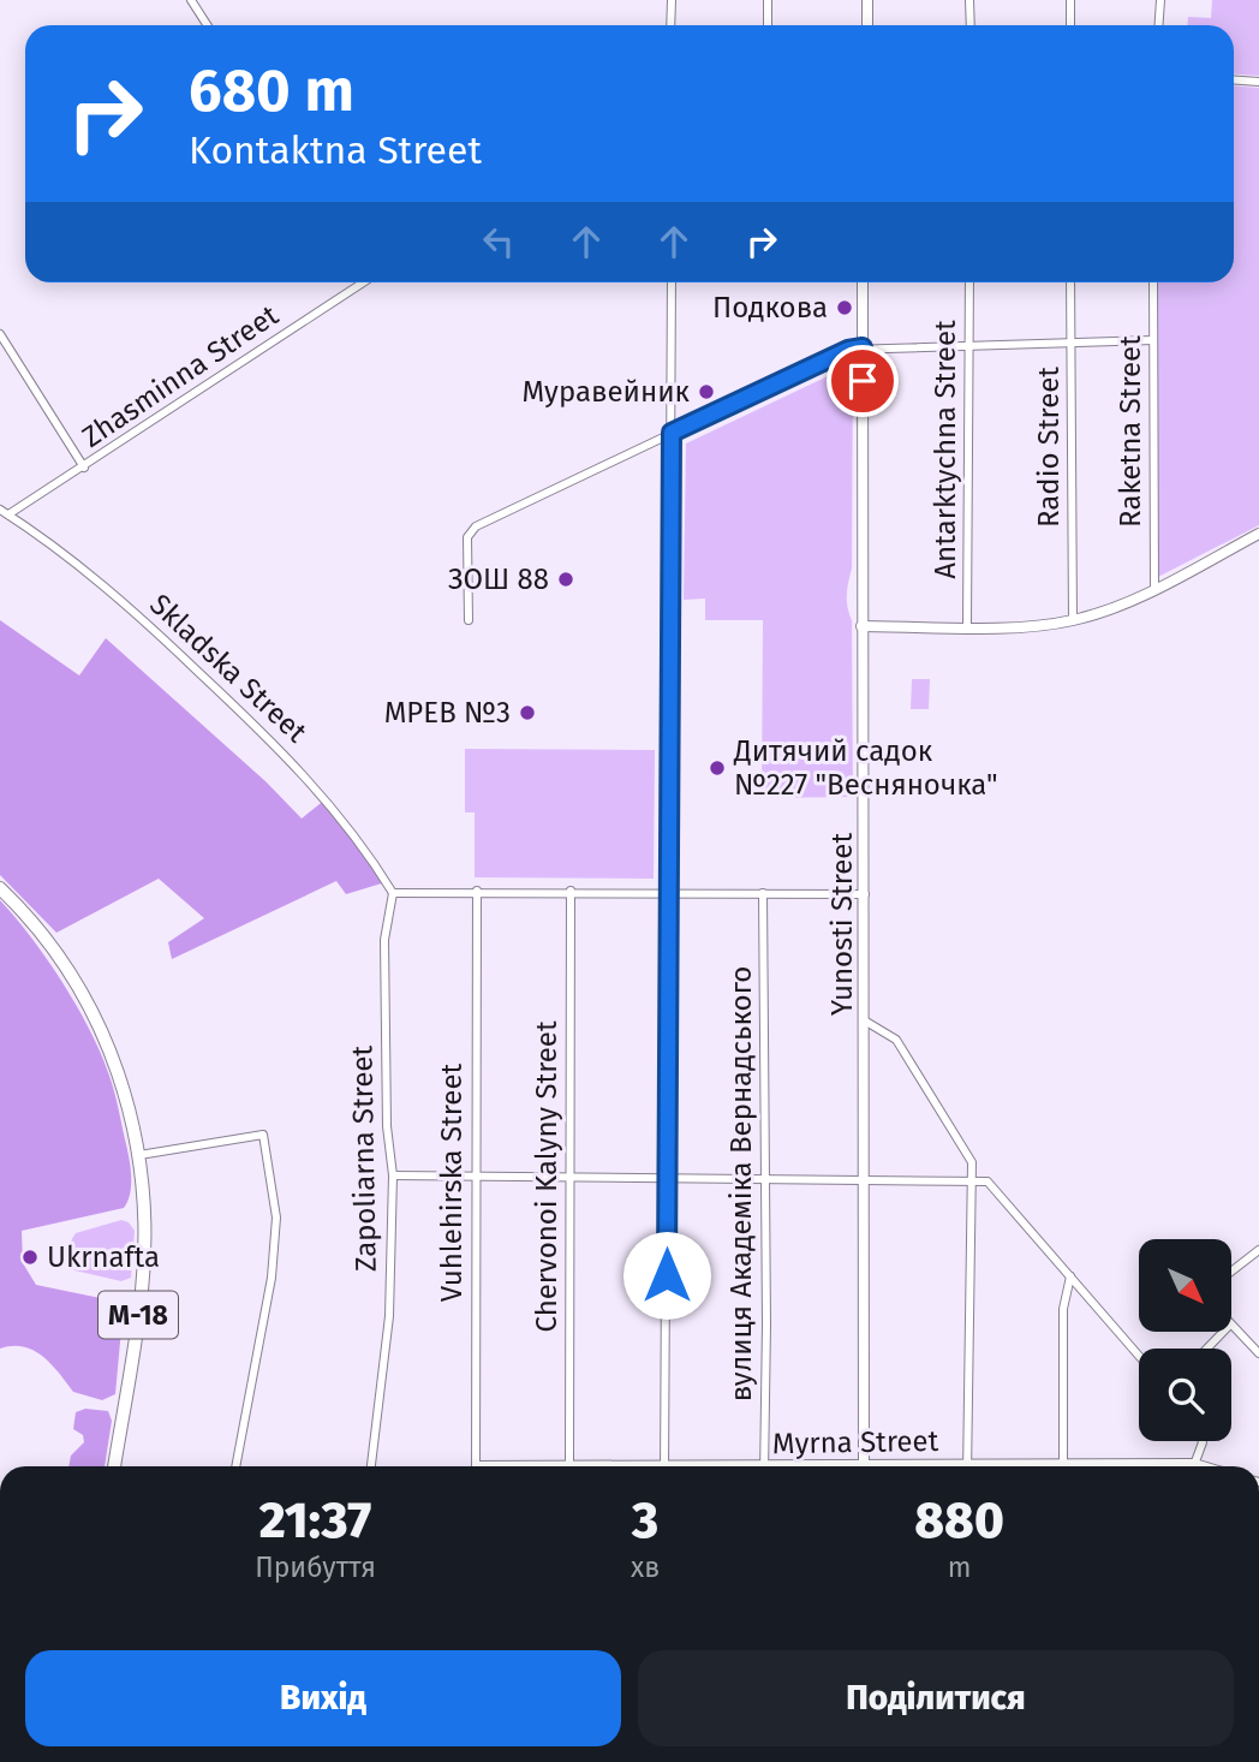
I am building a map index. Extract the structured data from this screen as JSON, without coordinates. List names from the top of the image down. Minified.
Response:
{"streets":{"highway":["М-18"],"street":["Zhasminna Street","Raketna Street","Radio Street","Antarktychna Street","Skladska Street","Yunosti Street","Zapoliarna Street","Chervonoi Kalyny Street","Vuhlehirska Street","вулиця Академіка Вернадського","Myrna Street"]},"crossings":[["Zhasminna Street","Skladska Street"],["Skladska Street","Zapoliarna Street"],["Chervonoi Kalyny Street","Myrna Street"]],"places":["Подкова","Муравейник","ЗОШ 88","МРЕВ №3","Дитячий садок №227 \"Весняночка\"","Ukrnafta"],"north":"bottom right","page":{"turn":["680 m","Kontaktna Street"],"eta":["21:37","Прибуття","3","хв","880","m"],"buttons":["Вихід","Поділитися"]}}
